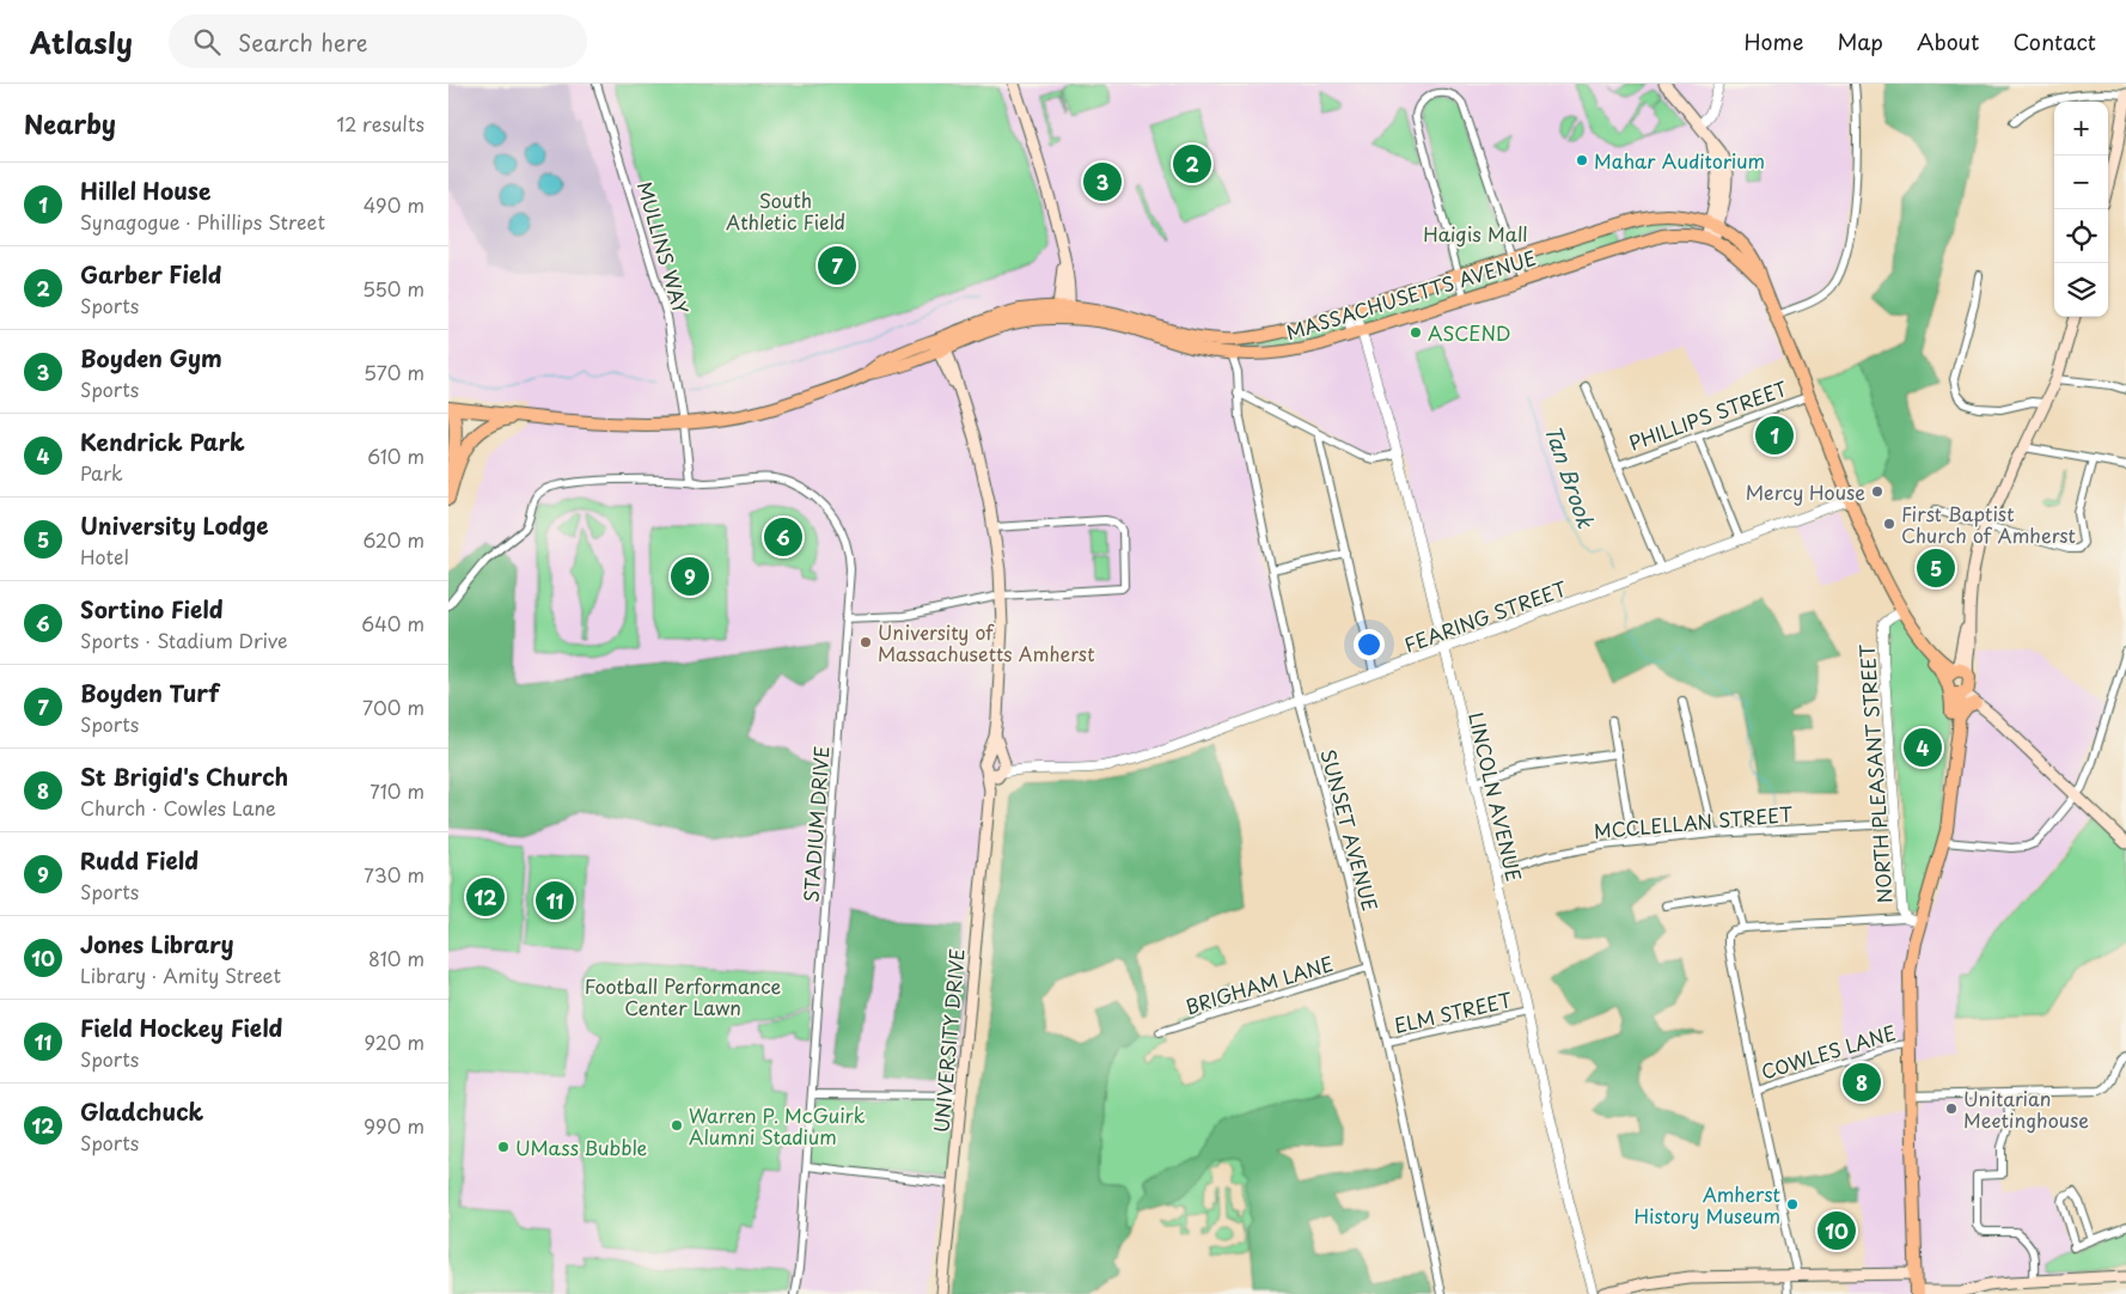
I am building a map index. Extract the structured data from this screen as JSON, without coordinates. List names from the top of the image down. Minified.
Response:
{"streets":{"main road":["MASSACHUSETTS AVENUE","UNIVERSITY DRIVE"],"street":["MULLINS WAY","PHILLIPS STREET","FEARING STREET","NORTH PLEASANT STREET","LINCOLN AVENUE","MCCLELLAN STREET","STADIUM DRIVE","SUNSET AVENUE","BRIGHAM LANE","ELM STREET","COWLES LANE"]},"crossings":[["MULLINS WAY","MASSACHUSETTS AVENUE"],["MASSACHUSETTS AVENUE","LINCOLN AVENUE"],["MASSACHUSETTS AVENUE","SUNSET AVENUE"],["MASSACHUSETTS AVENUE","UNIVERSITY DRIVE"],["FEARING STREET","LINCOLN AVENUE"],["FEARING STREET","SUNSET AVENUE"],["FEARING STREET","UNIVERSITY DRIVE"],["NORTH PLEASANT STREET","MCCLELLAN STREET"],["LINCOLN AVENUE","MCCLELLAN STREET"],["LINCOLN AVENUE","ELM STREET"],["SUNSET AVENUE","BRIGHAM LANE"],["SUNSET AVENUE","ELM STREET"]],"water":["Tan Brook"],"parks":["South Athletic Field","Haigis Mall","Football Performance Center Lawn"],"places":["Mahar Auditorium","ASCEND","Mercy House","First Baptist Church of Amherst","University of Massachusetts Amherst","Unitarian Meetinghouse","Warren P. McGuirk Alumni Stadium","UMass Bubble","Amherst History Museum"],"page":{"header":"Atlasly","search":"Search here","nav":["Home","Map","About","Contact"],"heading":["Nearby","12 results"],"map_buttons":["+","−"],"pins":["2","3","7","1","6","5","9","4","12","11","8","10"],"list":[{"mark":"1","name":"Hillel House","note":"Synagogue · Phillips Street","value":"490 m"},{"mark":"2","name":"Garber Field","note":"Sports","value":"550 m"},{"mark":"3","name":"Boyden Gym","note":"Sports","value":"570 m"},{"mark":"4","name":"Kendrick Park","note":"Park","value":"610 m"},{"mark":"5","name":"University Lodge","note":"Hotel","value":"620 m"},{"mark":"6","name":"Sortino Field","note":"Sports · Stadium Drive","value":"640 m"},{"mark":"7","name":"Boyden Turf","note":"Sports","value":"700 m"},{"mark":"8","name":"St Brigid's Church","note":"Church · Cowles Lane","value":"710 m"},{"mark":"9","name":"Rudd Field","note":"Sports","value":"730 m"},{"mark":"10","name":"Jones Library","note":"Library · Amity Street","value":"810 m"},{"mark":"11","name":"Field Hockey Field","note":"Sports","value":"920 m"},{"mark":"12","name":"Gladchuck","note":"Sports","value":"990 m"}]}}
